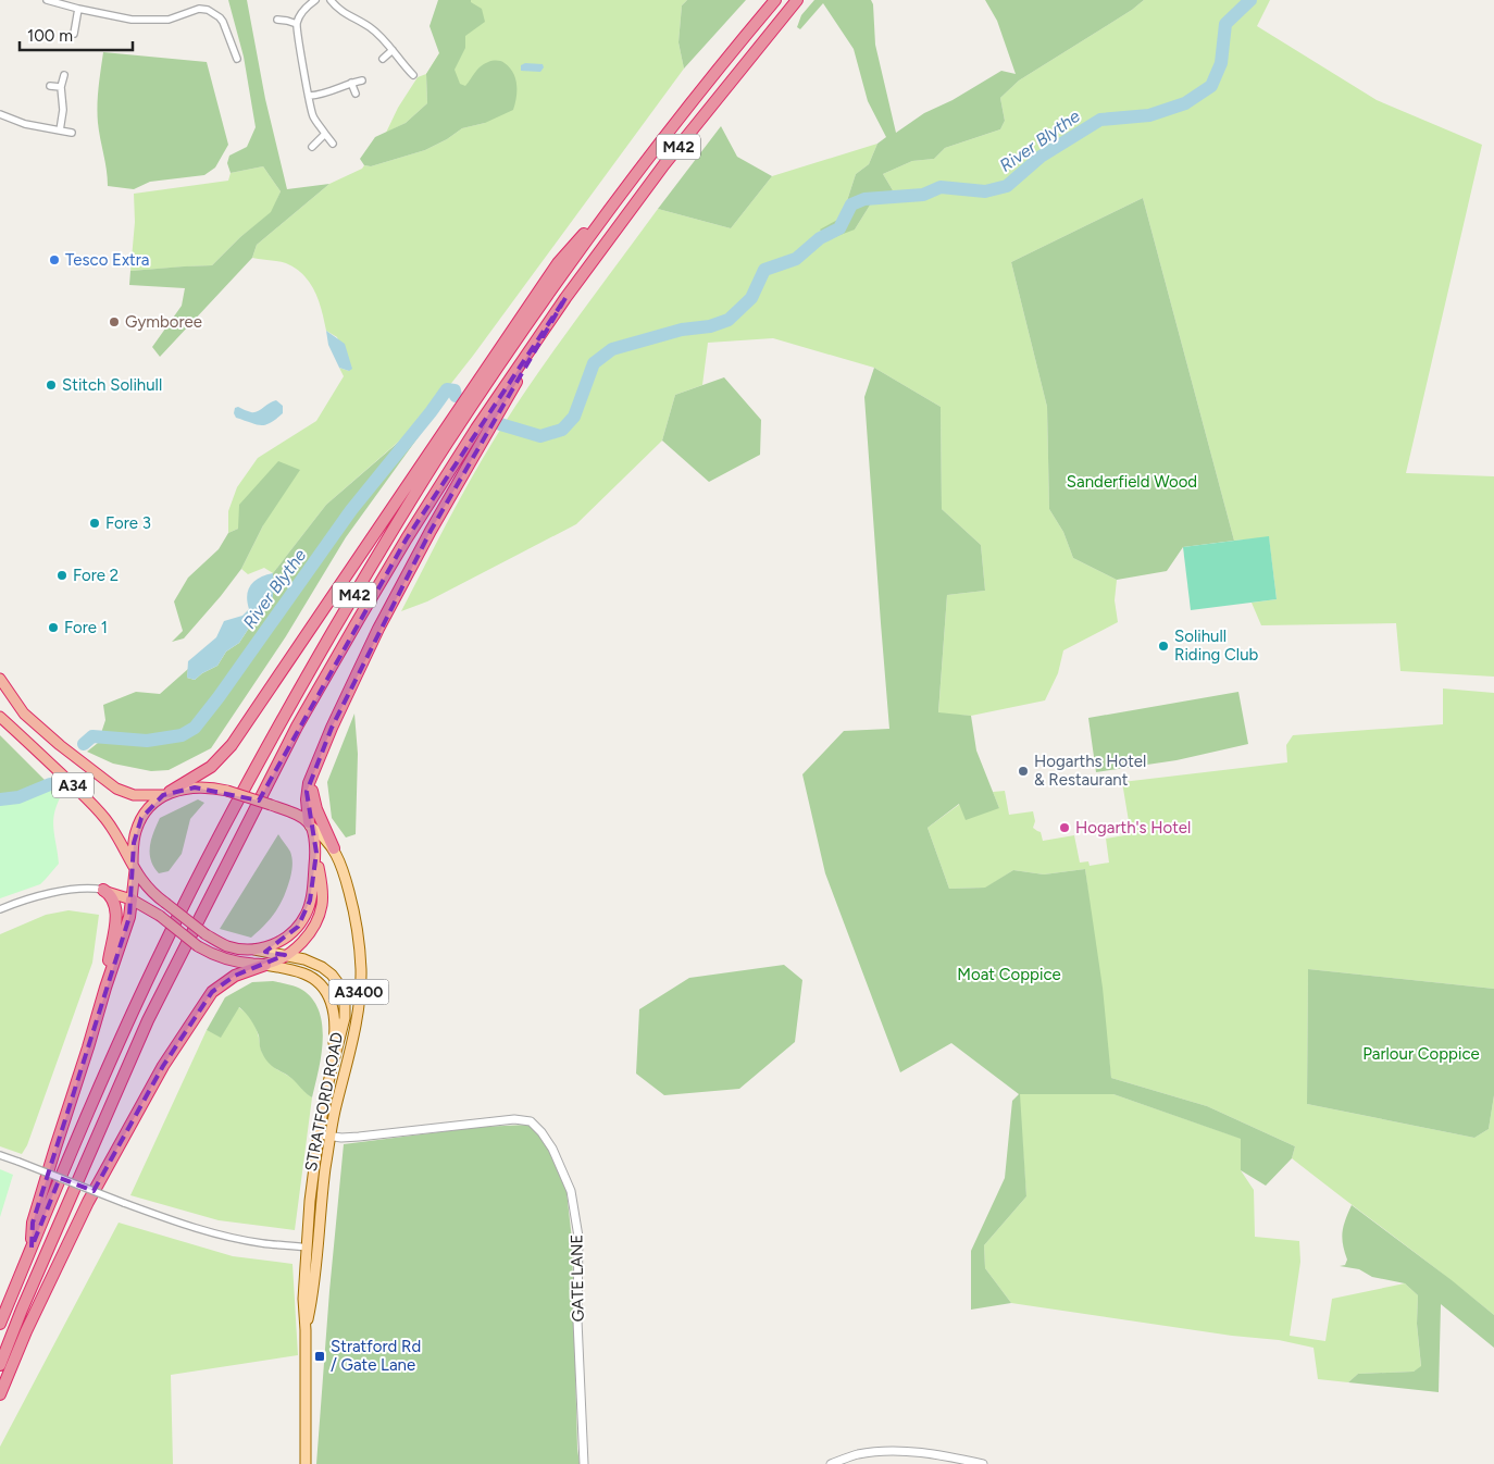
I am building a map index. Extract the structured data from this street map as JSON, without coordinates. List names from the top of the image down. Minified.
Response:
{"streets":{"highway":["M42","A34"],"main road":["A3400","STRATFORD ROAD"],"street":["GATE LANE"]},"crossings":[["A34","STRATFORD ROAD"],["STRATFORD ROAD","GATE LANE"]],"water":["River Blythe"],"parks":["Sanderfield Wood","Moat Coppice","Parlour Coppice"],"places":{"other":["Tesco Extra","Gymboree","Stitch Solihull","Fore 3","Fore 2","Fore 1","Solihull Riding Club","Hogarths Hotel & Restaurant","Hogarth's Hotel"],"transit":["Stratford Rd / Gate Lane"]},"scale_bar":"100 m"}
